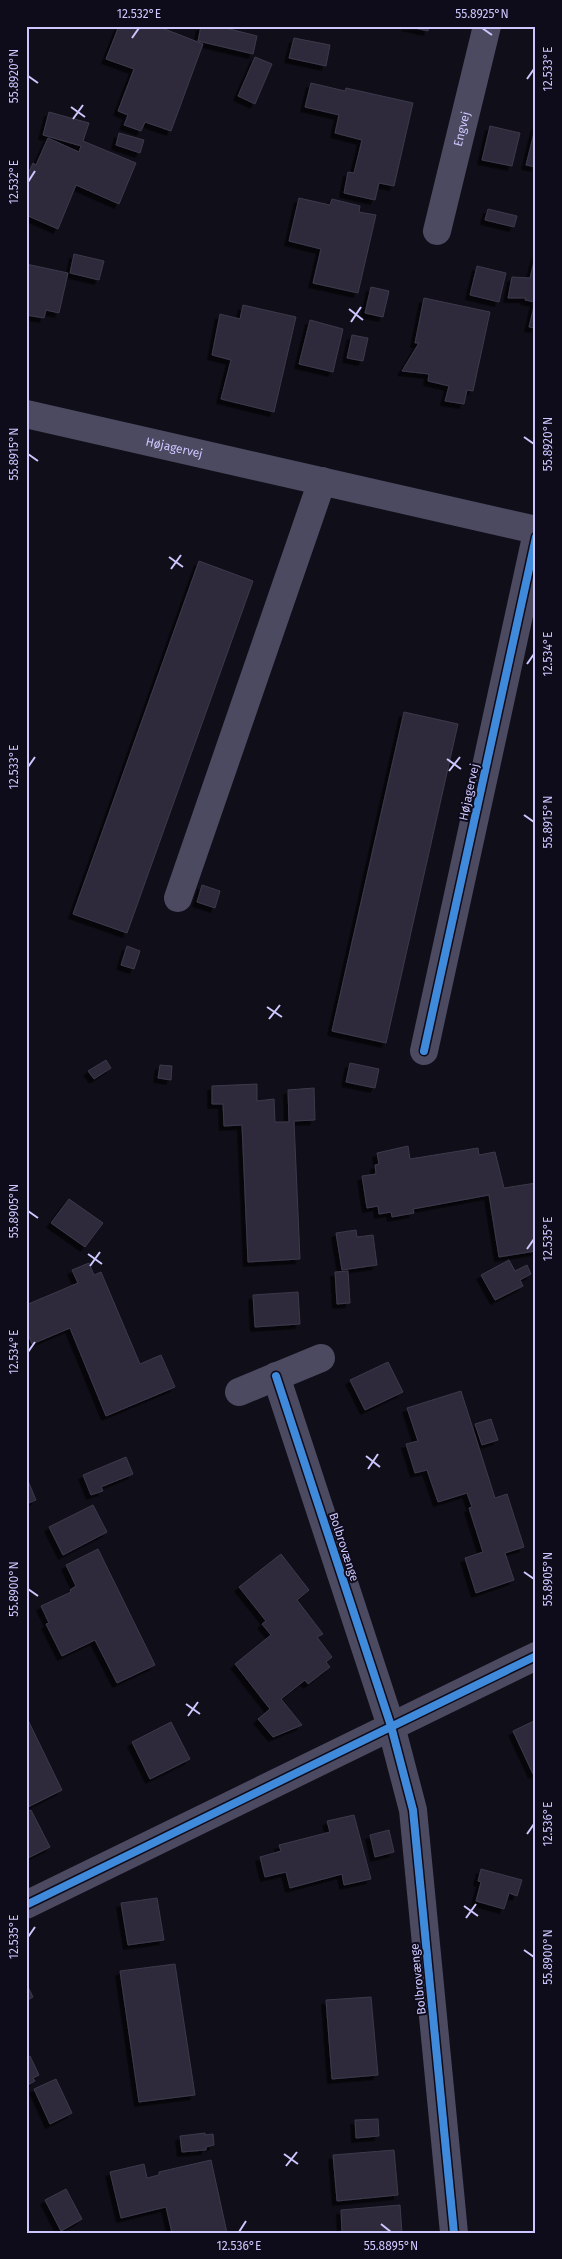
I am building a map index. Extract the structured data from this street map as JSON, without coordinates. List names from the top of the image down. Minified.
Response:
{"streets":{"street":["Engvej","Højagervej","Bolbrovænge"]},"coordinates":["12.532°E","55.8925°N","12.533°E","55.8920°N","55.8915°N","12.534°E","55.8905°N","12.535°E","55.8900°N","12.536°E","55.8895°N"]}
